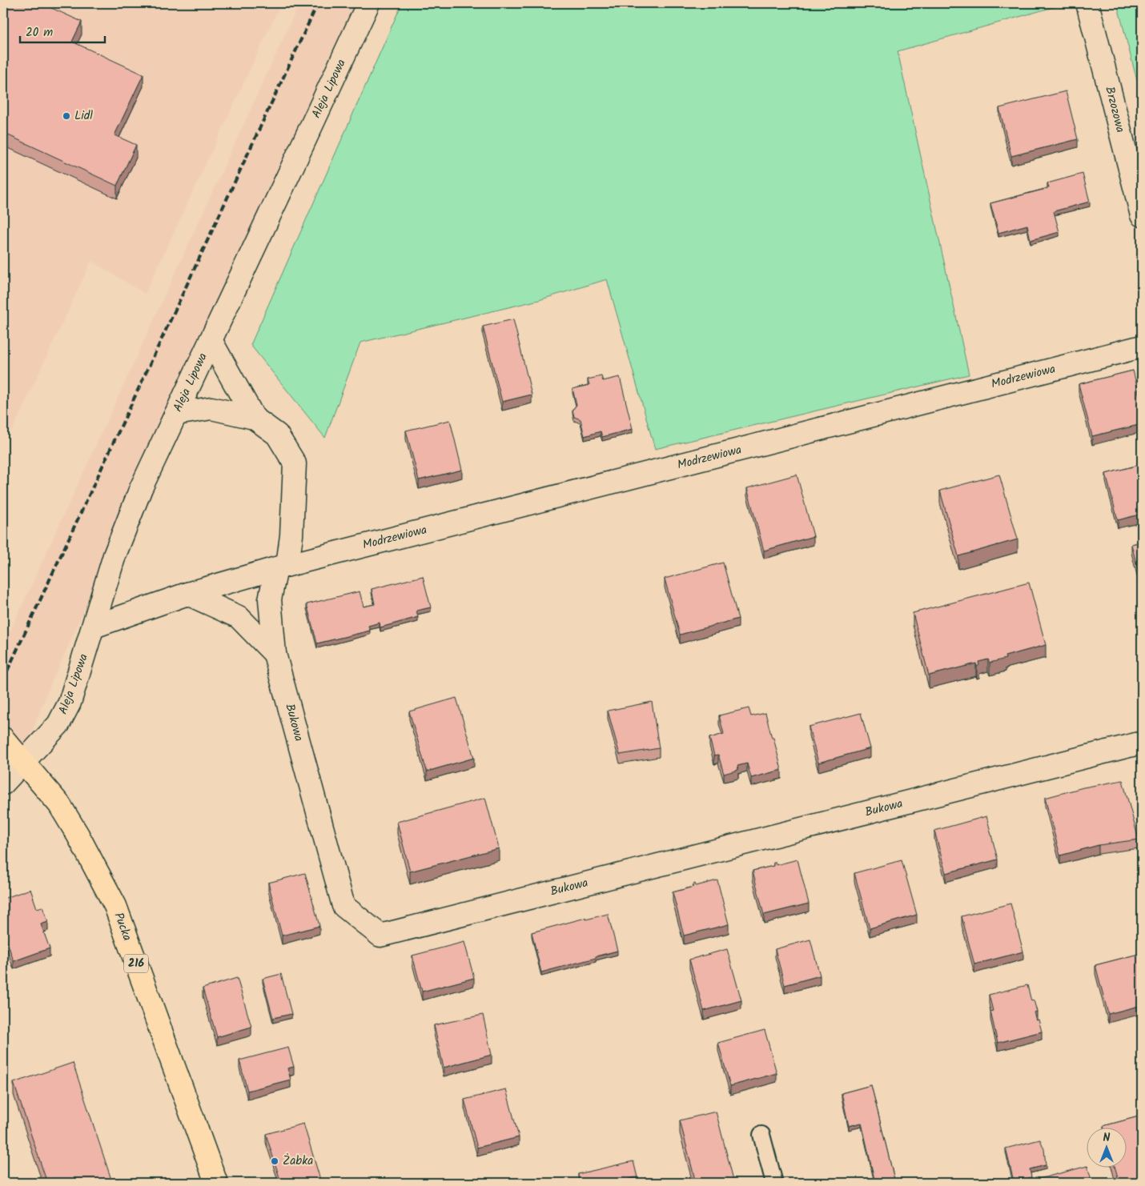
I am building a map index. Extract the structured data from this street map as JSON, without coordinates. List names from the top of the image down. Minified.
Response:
{"streets":{"main road":["Pucka","216"],"street":["Aleja Lipowa","Brzozowa","Modrzewiowa","Bukowa"]},"crossings":[["Aleja Lipowa","Modrzewiowa"],["Aleja Lipowa","Pucka"],["Modrzewiowa","Bukowa"]],"places":["Lidl","Żabka"],"scale_bar":"20 m","north":"top"}
